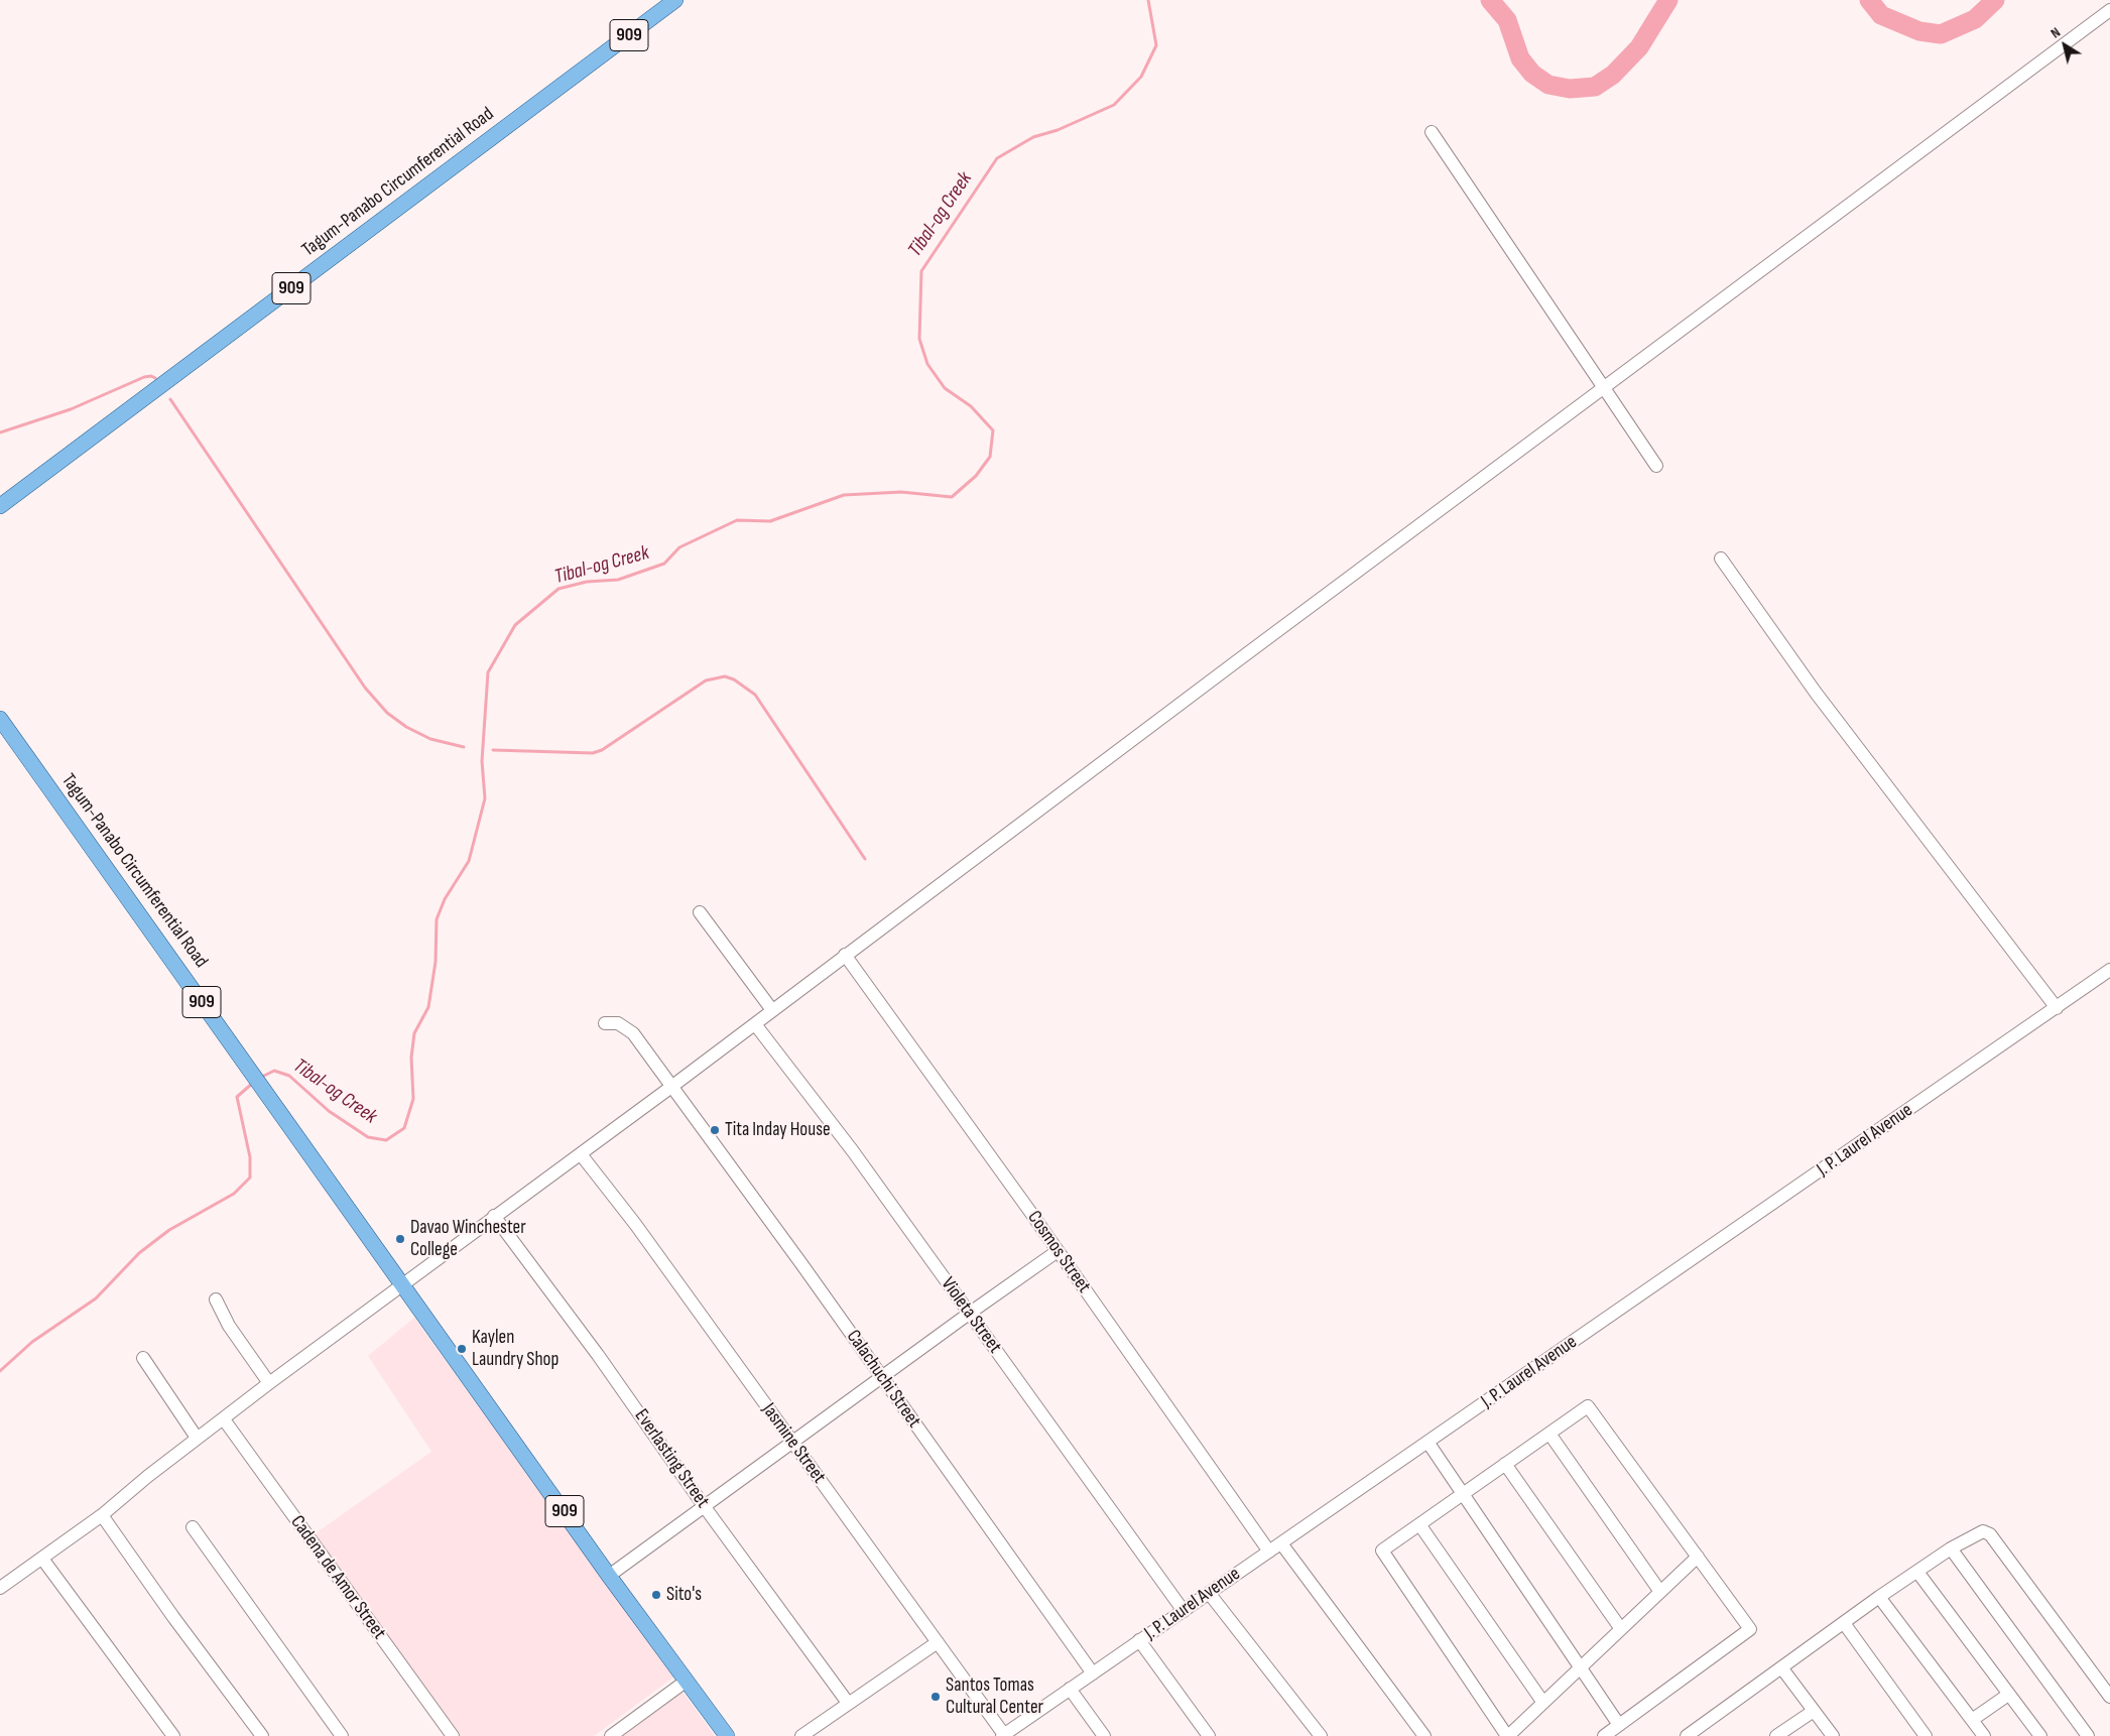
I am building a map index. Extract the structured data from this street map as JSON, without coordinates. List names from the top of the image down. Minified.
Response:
{"streets":{"main road":["909","Tagum-Panabo Circumferential Road"],"street":["J. P. Laurel Avenue","Cosmos Street","Violeta Street","Calachuchi Street","Jasmine Street","Everlasting Street","Cadena de Amor Street"]},"crossings":[["J. P. Laurel Avenue","Cosmos Street"],["J. P. Laurel Avenue","Violeta Street"],["J. P. Laurel Avenue","Calachuchi Street"],["J. P. Laurel Avenue","Jasmine Street"]],"water":["Tibal-og Creek"],"places":["Tita Inday House","Davao Winchester College","Kaylen Laundry Shop","Sito's","Santos Tomas Cultural Center"],"north":"top left"}
